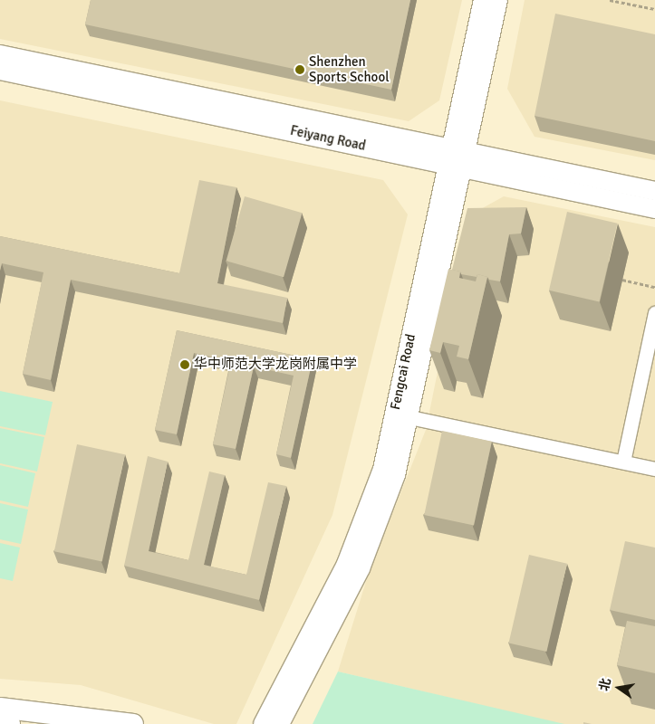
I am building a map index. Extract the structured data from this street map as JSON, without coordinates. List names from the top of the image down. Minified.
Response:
{"streets":{"street":["Feiyang Road","Fengcai Road"]},"crossings":[["Feiyang Road","Fengcai Road"]],"places":["Shenzhen Sports School","华中师范大学龙岗附属中学"],"north":"left"}
